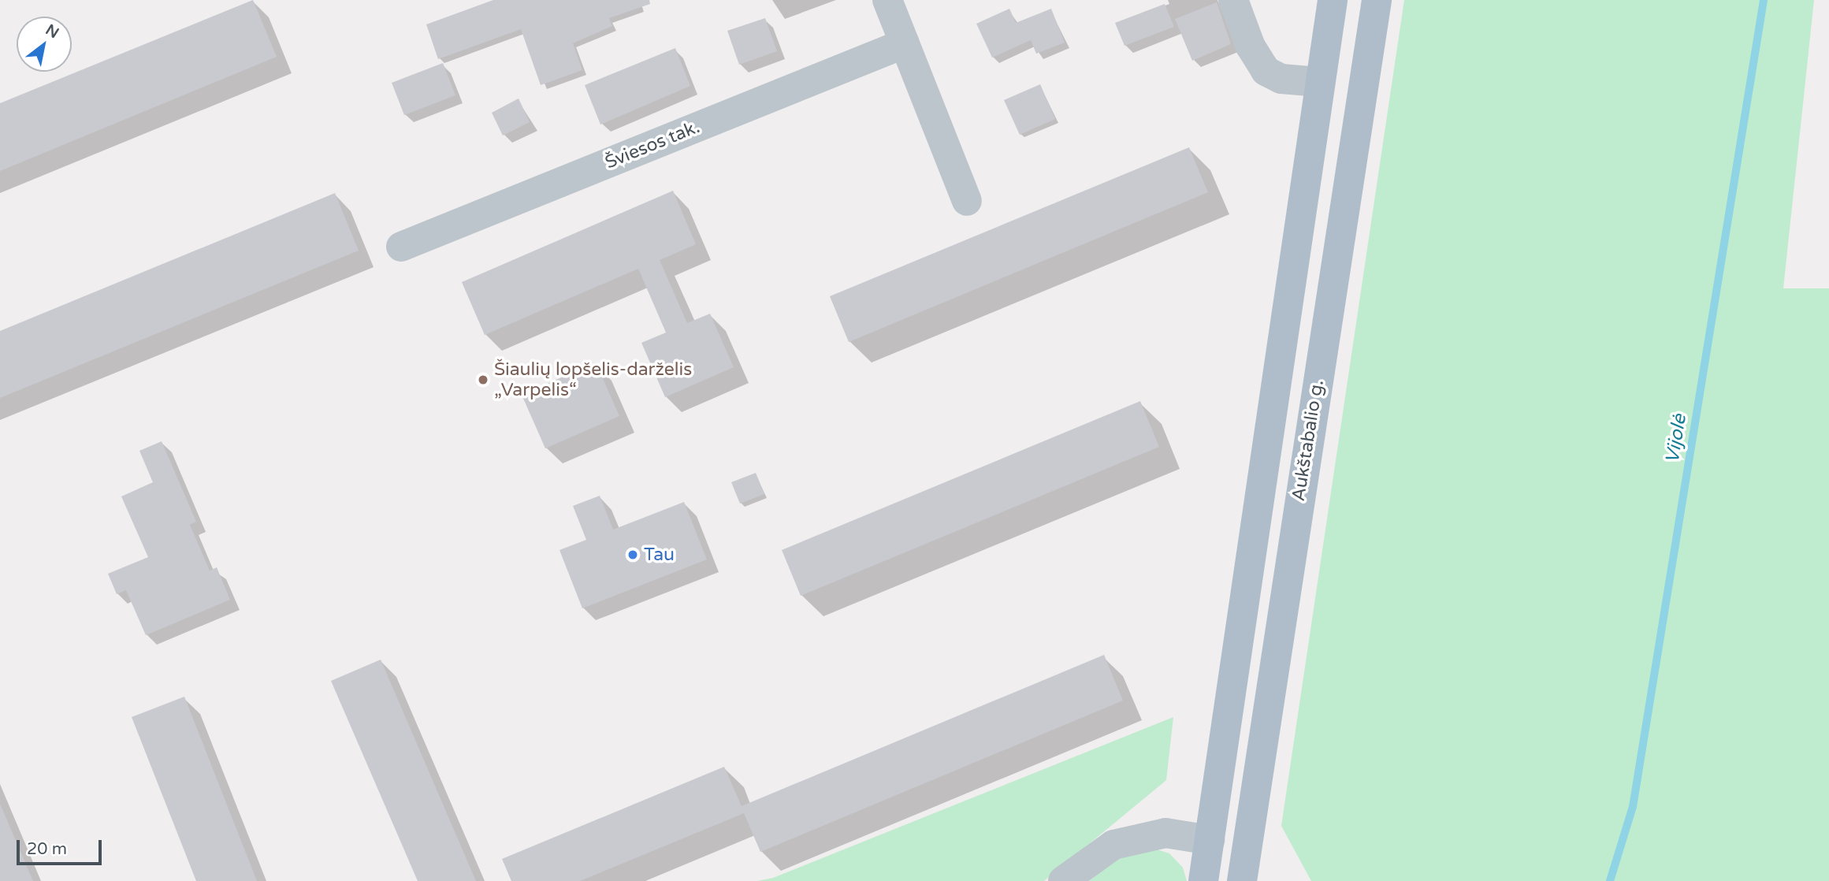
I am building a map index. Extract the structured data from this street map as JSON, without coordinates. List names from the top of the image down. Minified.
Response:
{"streets":{"main road":["Aukštabalio g."],"street":["Šviesos tak."]},"water":["Vijolė"],"places":["Šiaulių lopšelis-darželis „Varpelis“","Tau"],"scale_bar":"20 m","north":"top right"}
